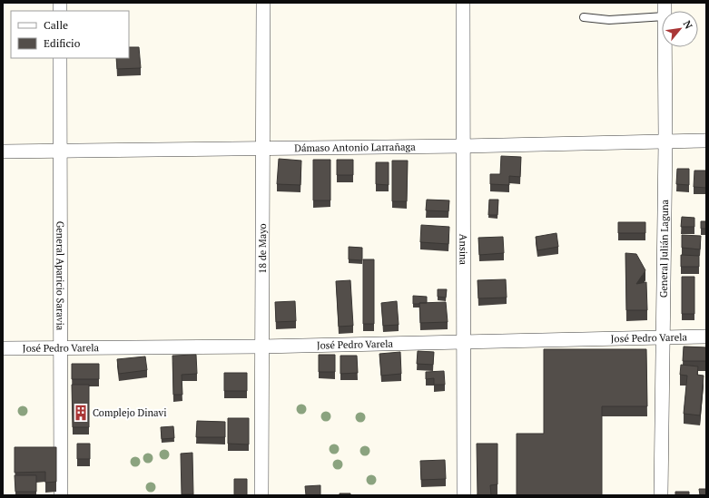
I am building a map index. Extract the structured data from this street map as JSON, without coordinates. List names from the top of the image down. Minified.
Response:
{"streets":{"street":["Dámaso Antonio Larrañaga","18 de Mayo","Ansina","General Julián Laguna","General Aparicio Saravia","José Pedro Varela"]},"crossings":[["Dámaso Antonio Larrañaga","18 de Mayo"],["Dámaso Antonio Larrañaga","Ansina"],["Dámaso Antonio Larrañaga","General Julián Laguna"],["Dámaso Antonio Larrañaga","General Aparicio Saravia"],["18 de Mayo","José Pedro Varela"],["Ansina","José Pedro Varela"],["General Julián Laguna","José Pedro Varela"],["General Aparicio Saravia","José Pedro Varela"]],"places":{"building":["Complejo Dinavi"]},"legend":["Calle","Edificio"],"north":"top right"}
